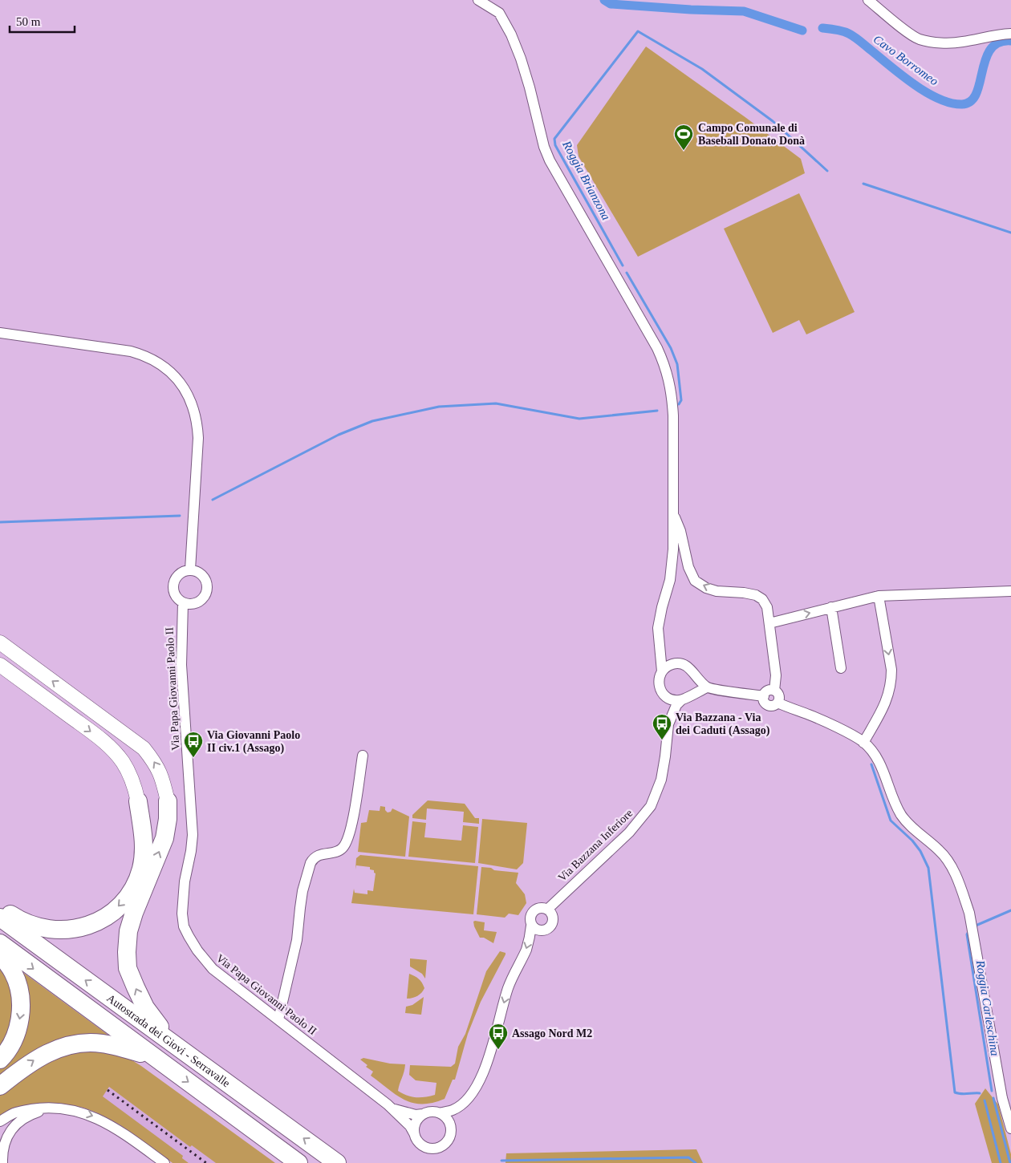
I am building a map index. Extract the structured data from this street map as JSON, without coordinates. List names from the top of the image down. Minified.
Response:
{"streets":{"highway":["Autostrada dei Giovi - Serravalle"],"street":["Via Papa Giovanni Paolo II","Via Bazzana Inferiore"]},"water":["Cavo Borromeo","Roggia Brianzona","Roggia Carleschina"],"places":{"sports":["Campo Comunale di Baseball Donato Donà"],"bus stop":["Via Bazzana - Via dei Caduti (Assago)","Via Giovanni Paolo II civ.1 (Assago)","Assago Nord M2"]},"scale_bar":"50 m"}
